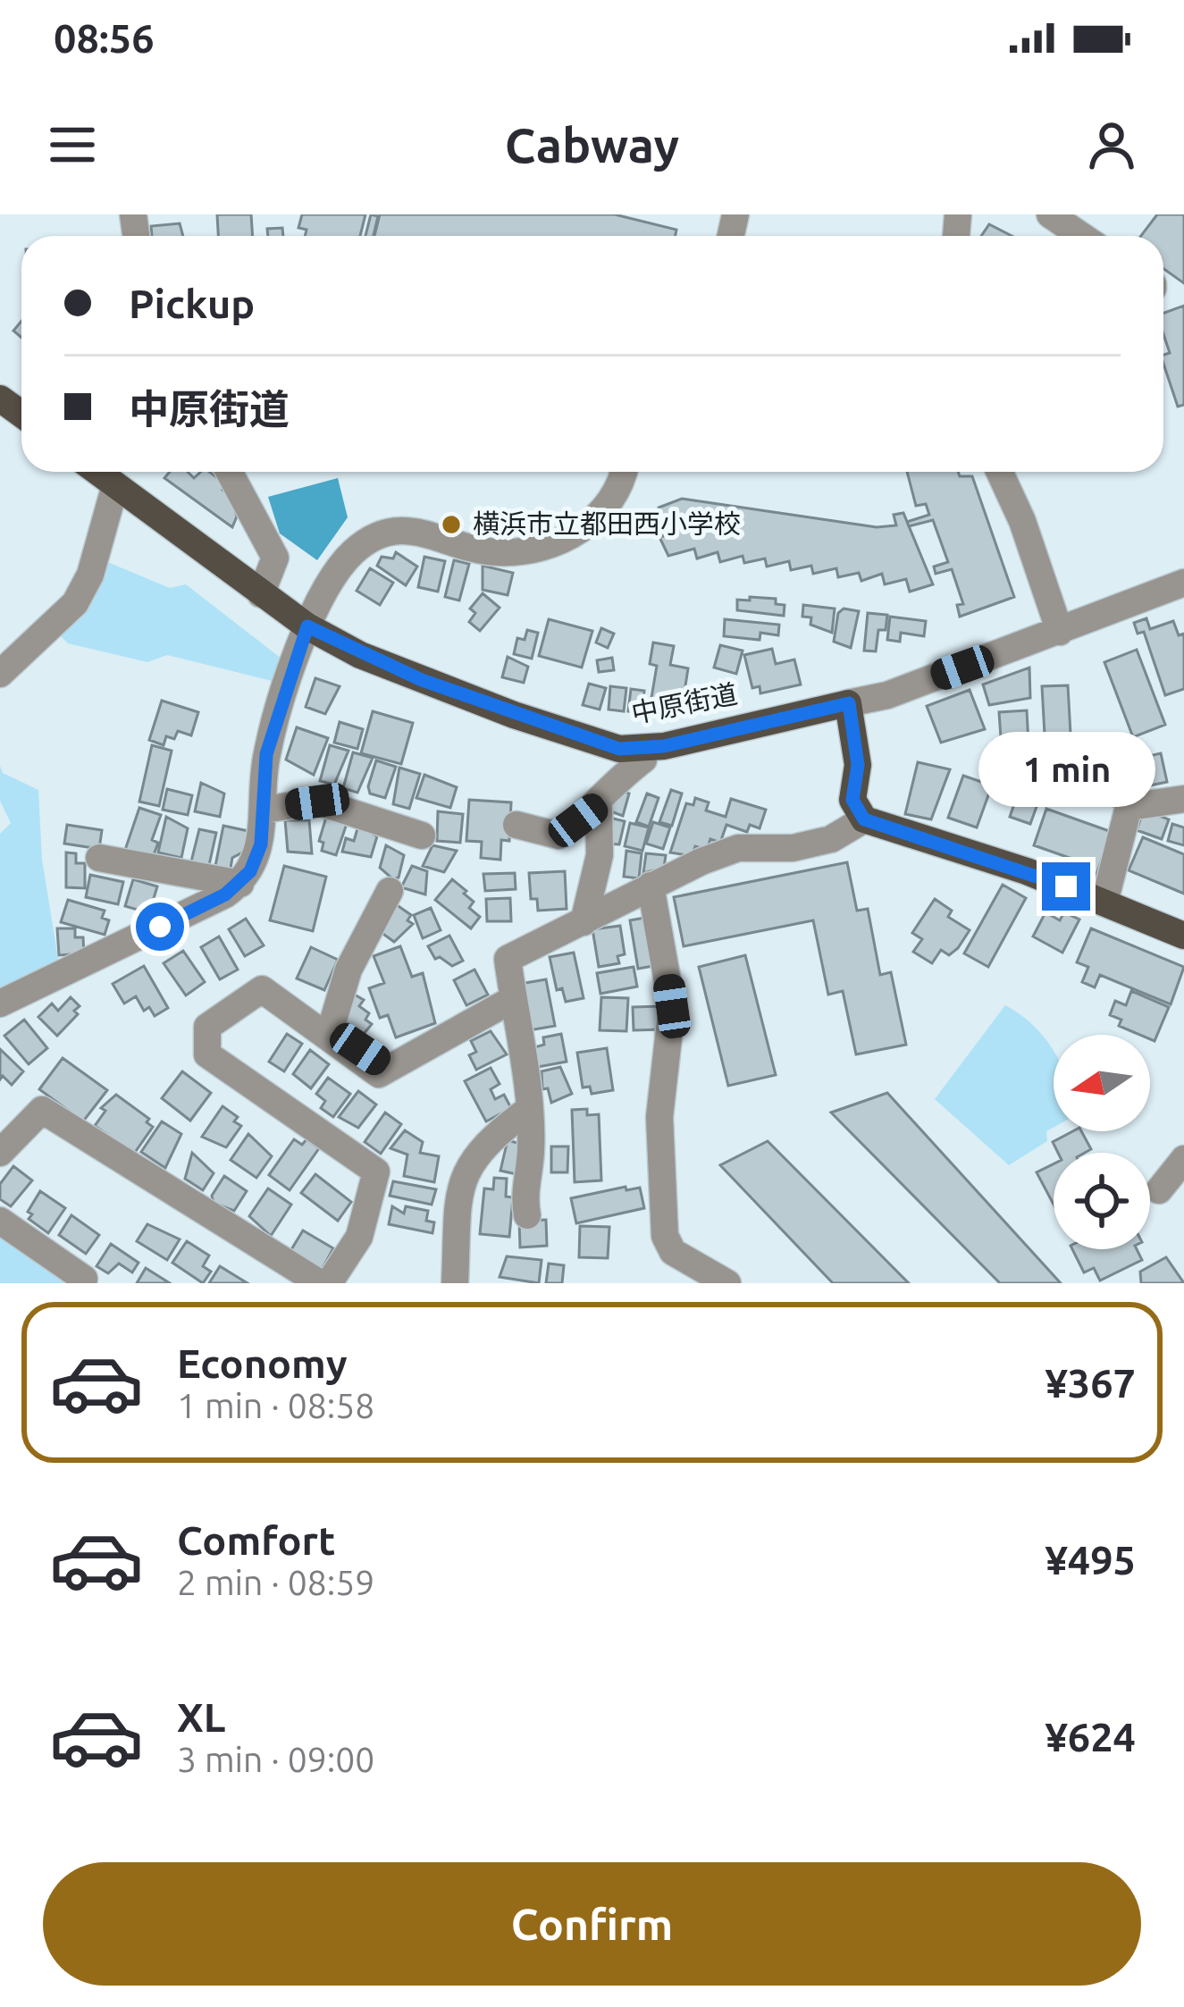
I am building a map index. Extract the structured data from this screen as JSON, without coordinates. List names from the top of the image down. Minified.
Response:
{"streets":{"main road":["中原街道"]},"places":["横浜市立都田西小学校"],"north":"left","page":{"status":"08:56","header":"Cabway","banner":["Pickup","中原街道"],"bubble":"1 min","list":[{"name":"Economy","note":"1 min · 08:58","value":"¥367"},{"name":"Comfort","note":"2 min · 08:59","value":"¥495"},{"name":"XL","note":"3 min · 09:00","value":"¥624"}],"buttons":"Confirm"}}
